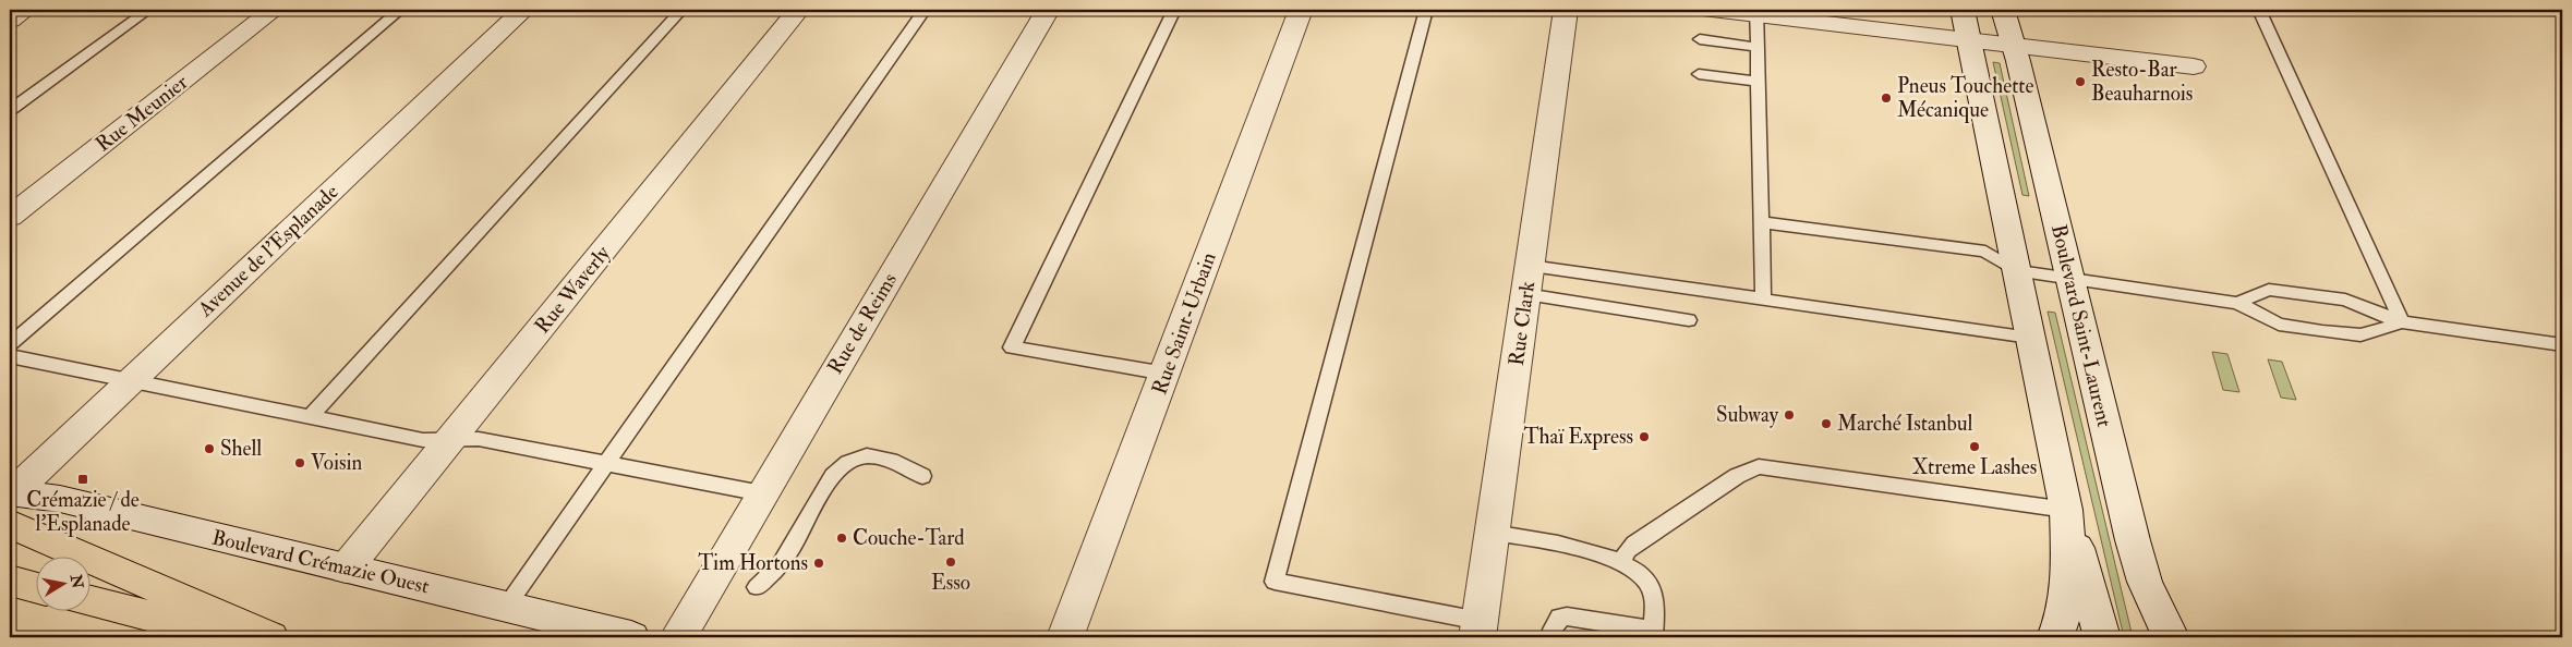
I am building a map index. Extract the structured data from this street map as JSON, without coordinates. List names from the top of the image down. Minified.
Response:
{"streets":{"street":["Rue Meunier","Avenue de l'Esplanade","Rue Waverly","Rue de Reims","Rue Saint-Urbain","Rue Clark","Boulevard Saint-Laurent","Boulevard Crémazie Ouest"]},"crossings":[["Avenue de l'Esplanade","Boulevard Crémazie Ouest"],["Rue Waverly","Boulevard Crémazie Ouest"]],"places":{"other":["Resto-Bar Beauharnois","Pneus Touchette Mécanique","Subway","Marché Istanbul","Thaï Express","Xtreme Lashes","Shell","Voisin","Couche-Tard","Esso","Tim Hortons"],"transit":["Crémazie / de l'Esplanade"]},"north":"right"}
